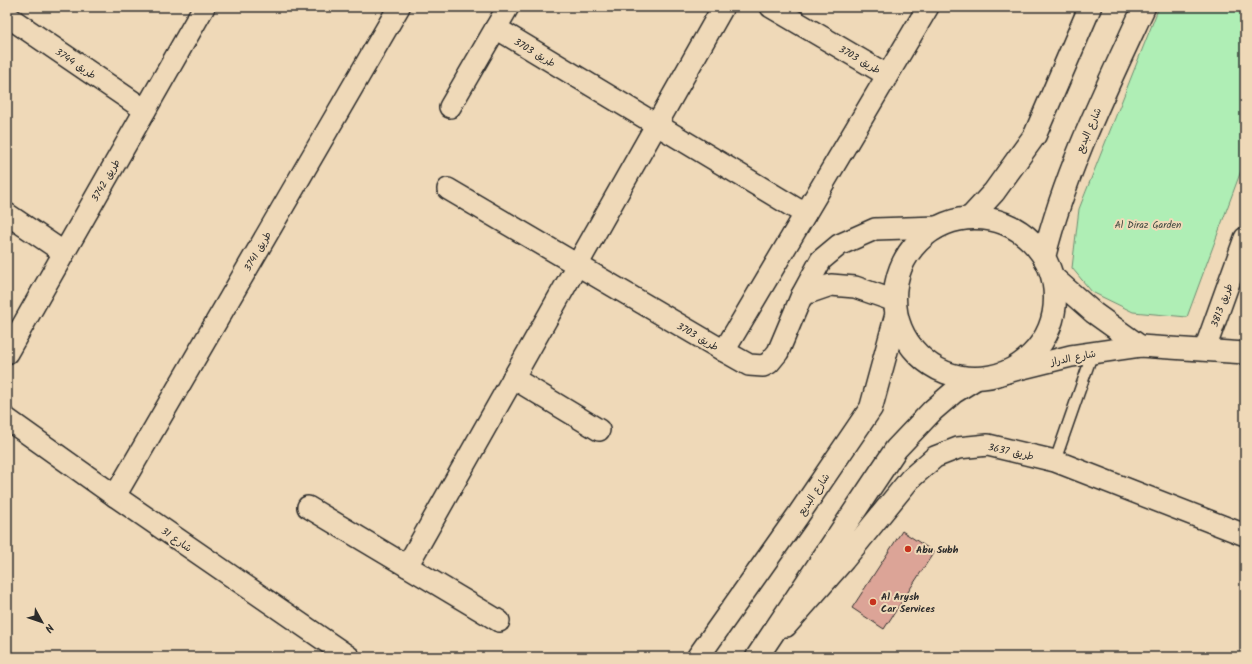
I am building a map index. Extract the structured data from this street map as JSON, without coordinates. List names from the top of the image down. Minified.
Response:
{"streets":{"main road":["شارع البديع"],"street":["طريق 3703","طريق 3744","طريق 3742","طريق 3741","طريق 3813","شارع الدراز","طريق 3637","شارع 31"]},"crossings":[["طريق 3744","طريق 3742"],["طريق 3741","شارع 31"],["طريق 3813","شارع الدراز"]],"parks":["Al Diraz Garden"],"places":["Abu Subh","Al Arysh Car Services"],"north":"bottom right"}
